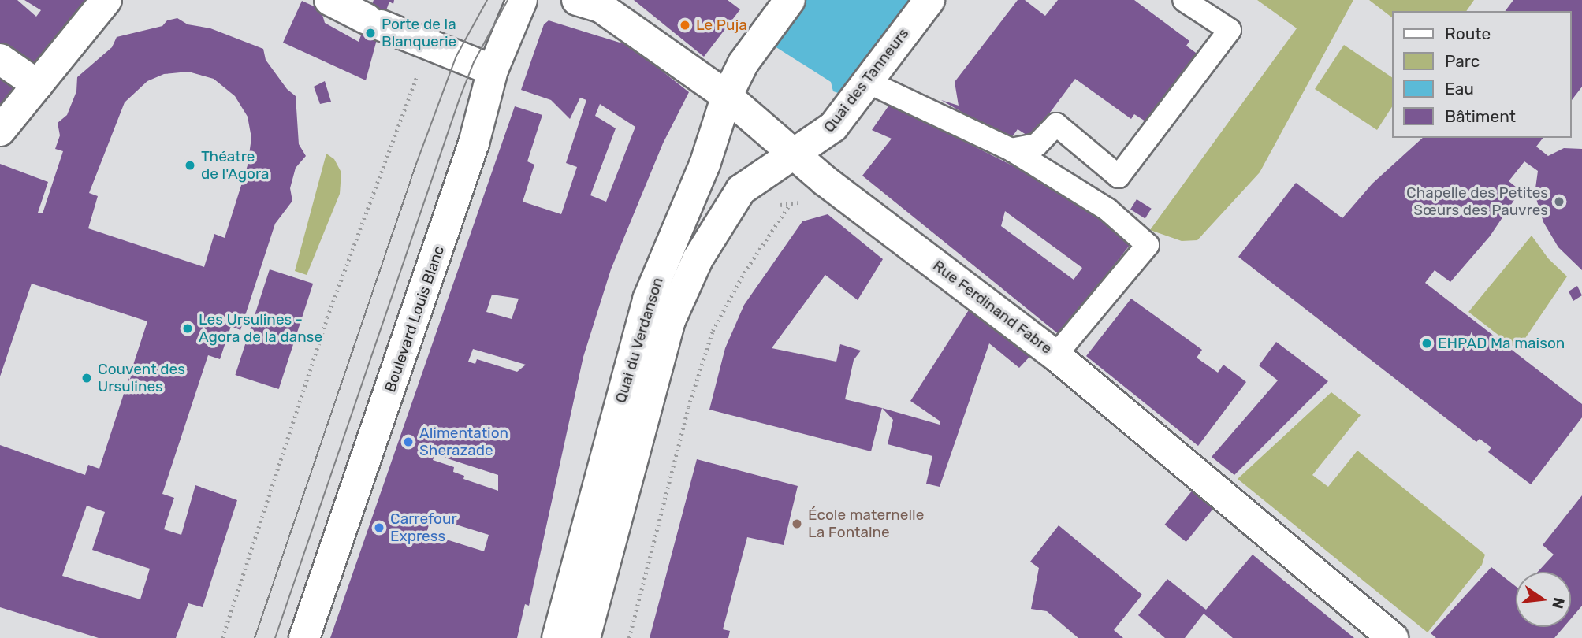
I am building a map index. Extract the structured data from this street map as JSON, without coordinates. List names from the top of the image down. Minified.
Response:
{"streets":{"street":["Quai des Tanneurs","Rue Ferdinand Fabre","Boulevard Louis Blanc","Quai du Verdanson"]},"crossings":[["Quai des Tanneurs","Rue Ferdinand Fabre"],["Quai des Tanneurs","Quai du Verdanson"],["Rue Ferdinand Fabre","Quai du Verdanson"]],"places":["Le Puja","Porte de la Blanquerie","Théatre de l'Agora","Chapelle des Petites Sœurs des Pauvres","Les Ursulines - Agora de la danse","EHPAD Ma maison","Couvent des Ursulines","Alimentation Sherazade","École maternelle La Fontaine","Carrefour Express"],"legend":["Route","Parc","Eau","Bâtiment"],"north":"right"}
